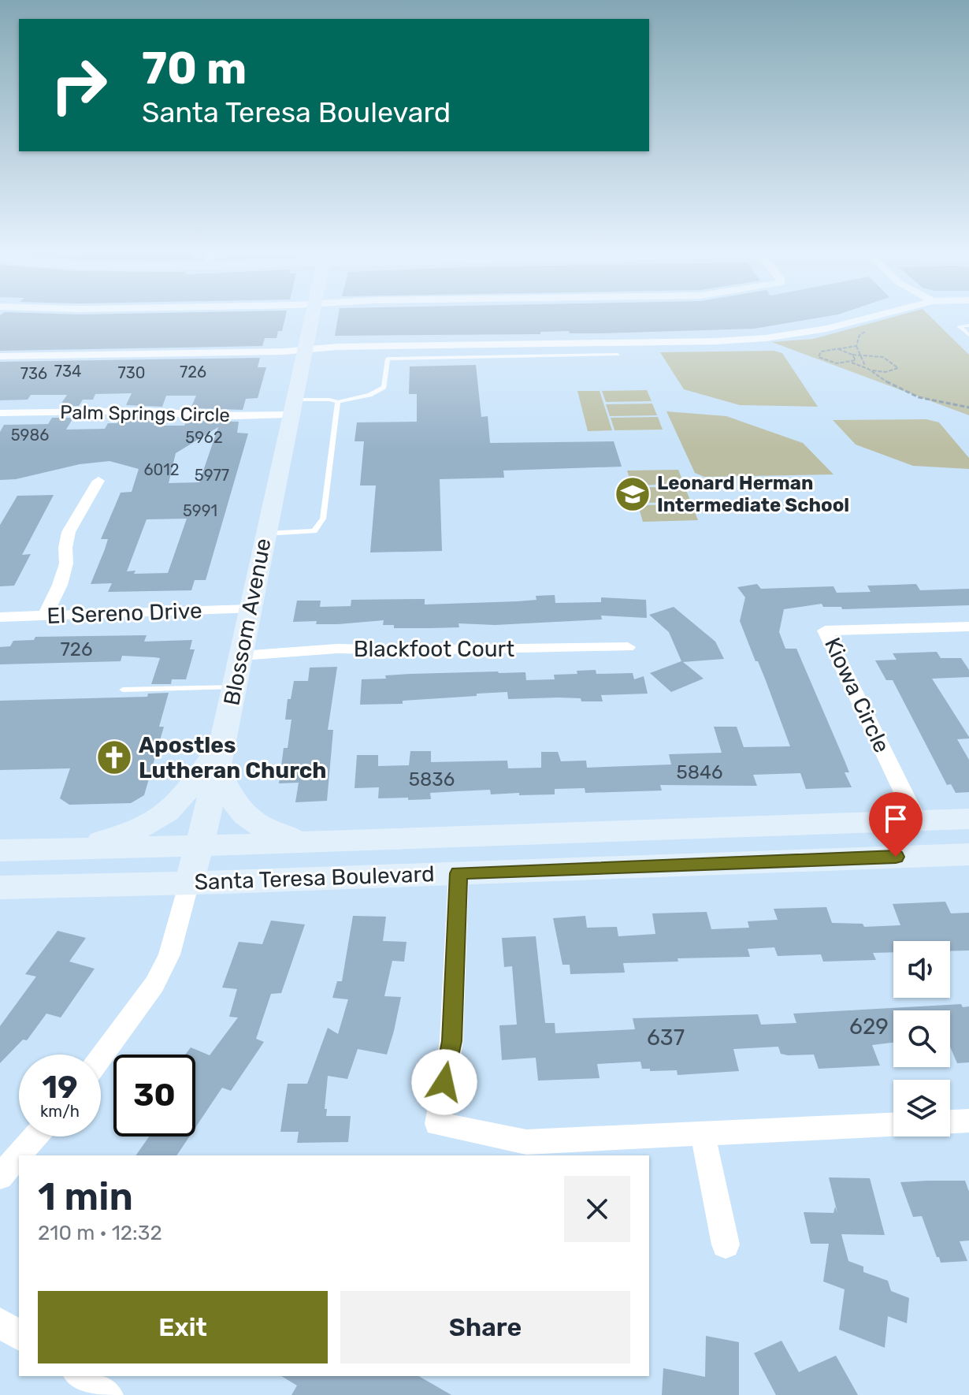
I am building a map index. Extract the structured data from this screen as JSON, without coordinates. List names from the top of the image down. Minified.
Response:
{"streets":{"street":["Palm Springs Circle","El Sereno Drive","Blossom Avenue","Blackfoot Court","Kiowa Circle","Santa Teresa Boulevard"]},"crossings":[["Palm Springs Circle","Blossom Avenue"],["El Sereno Drive","Blossom Avenue"],["Blossom Avenue","Blackfoot Court"],["Blossom Avenue","Santa Teresa Boulevard"],["Kiowa Circle","Santa Teresa Boulevard"]],"places":{"school or university":["Leonard Herman Intermediate School"],"church":["Apostles Lutheran Church"]},"house_numbers":["734","726","730","736","5986","5962","6012","5977","5991","726","5846","5836","629","637"],"page":{"turn":["70 m","Santa Teresa Boulevard"],"speed":"19 km/h","limit":"30","heading":["1 min","210 m · 12:32"],"buttons":["Exit","Share"]}}
